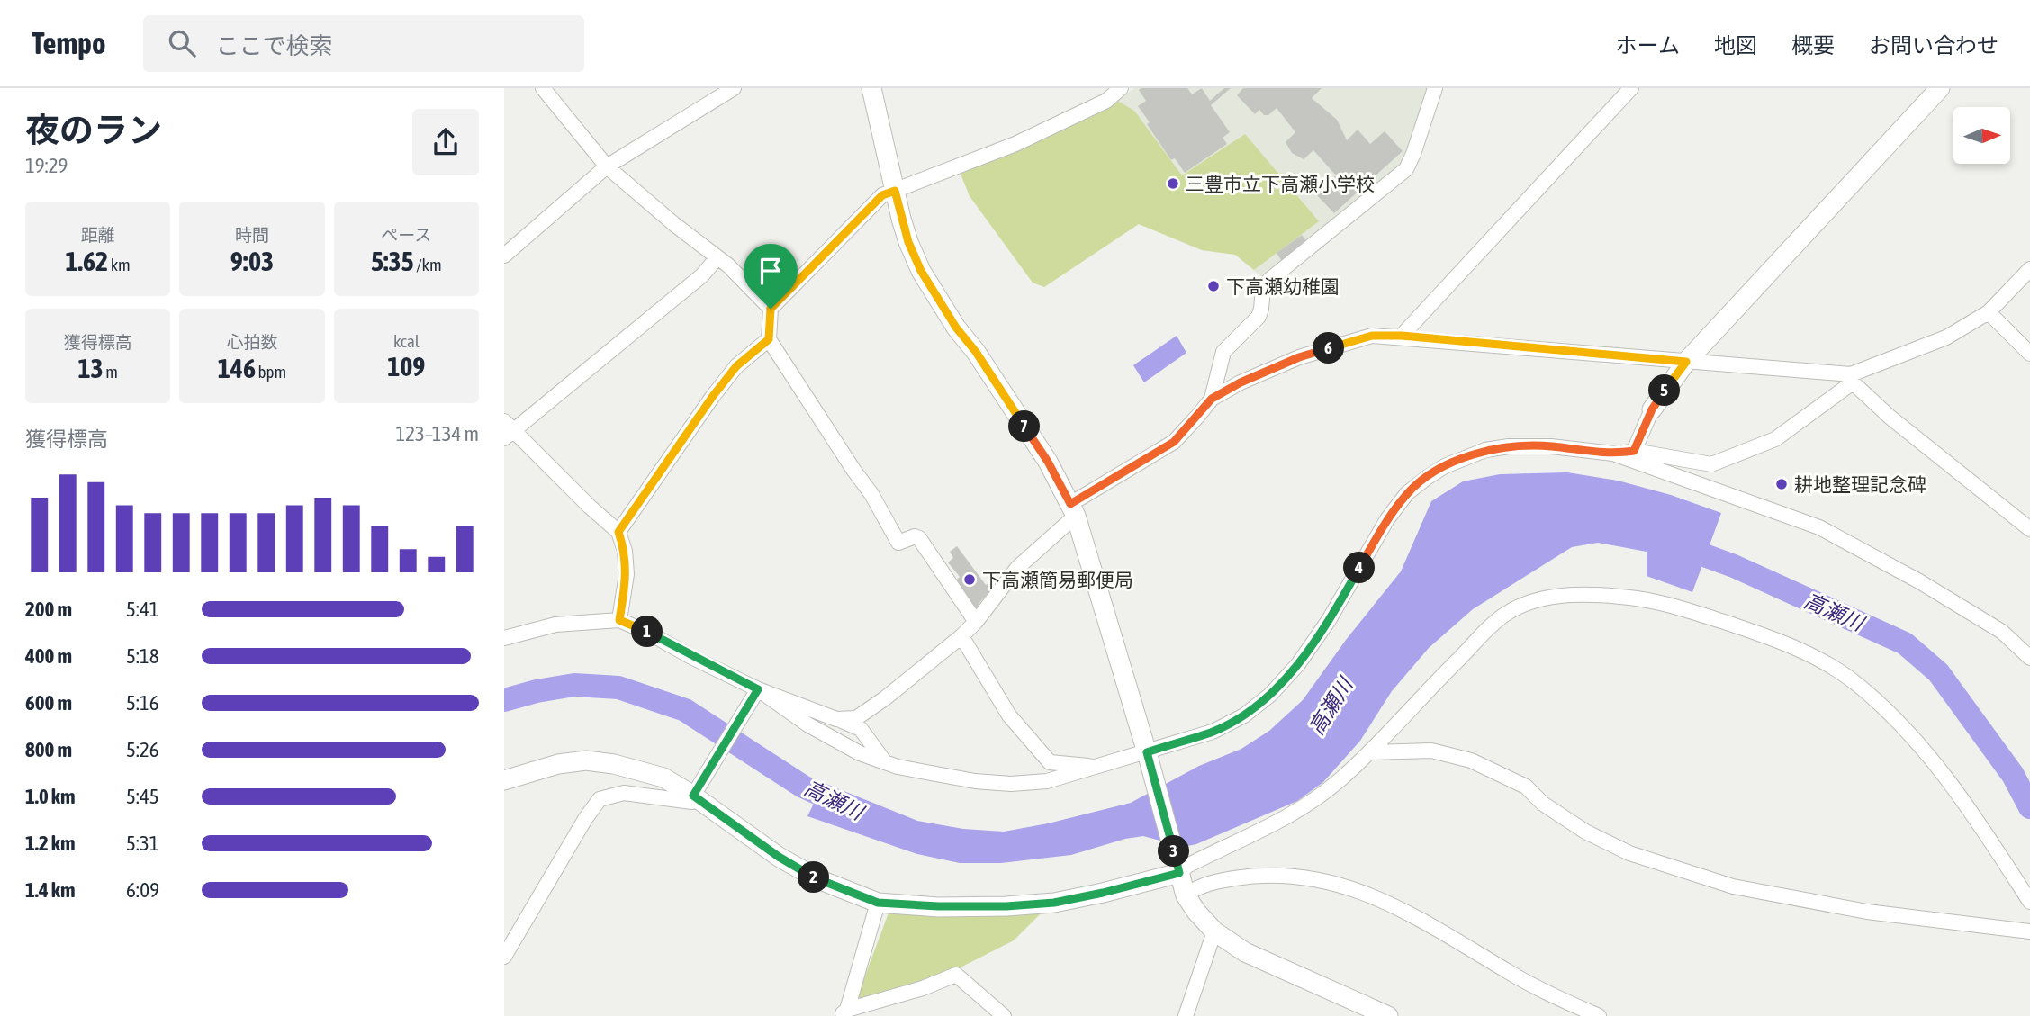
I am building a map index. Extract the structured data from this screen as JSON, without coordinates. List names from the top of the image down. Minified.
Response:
{"water":["高瀬川"],"places":["三豊市立下高瀬小学校","下高瀬幼稚園","耕地整理記念碑","下高瀬簡易郵便局"],"north":"right","page":{"header":"Tempo","search":"ここで検索","nav":["ホーム","地図","概要","お問い合わせ"],"heading":["夜のラン","19:29"],"stats":[["距離","1.62 km"],["時間","9:03"],["ペース","5:35 /km"],["獲得標高","13 m"],["心拍数","146 bpm"],["kcal","109"]],"pins":["6","5","7","4","1","3","2"],"chart":["獲得標高","123–134 m"],"list":[{"name":"200 m","note":"5:41"},{"name":"400 m","note":"5:18"},{"name":"600 m","note":"5:16"},{"name":"800 m","note":"5:26"},{"name":"1.0 km","note":"5:45"},{"name":"1.2 km","note":"5:31"},{"name":"1.4 km","note":"6:09"}]}}
